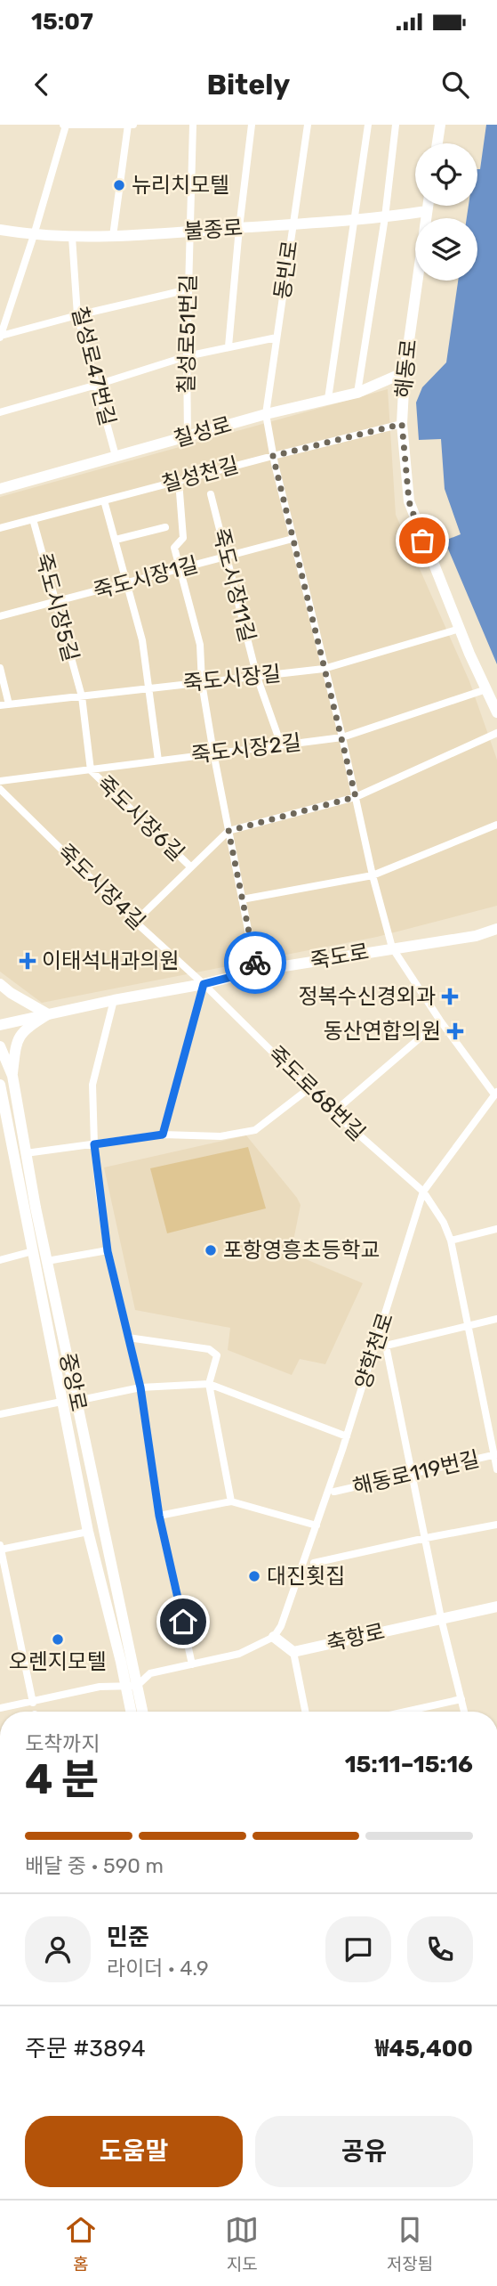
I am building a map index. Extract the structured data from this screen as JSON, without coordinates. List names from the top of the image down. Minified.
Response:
{"streets":{"main road":["불종로","해동로","칠성로","죽도로","중앙로","축항로"],"street":["동빈로","칠성로51번길","칠성로47번길","칠성천길","죽도시장1길","죽도시장11길","죽도시장5길","죽도시장길","죽도시장2길","죽도시장6길","죽도시장4길","죽도로68번길","양학천로","해동로119번길"]},"crossings":[["불종로","동빈로"],["불종로","칠성로51번길"],["불종로","칠성로47번길"],["불종로","해동로"],["동빈로","칠성로"],["동빈로","칠성천길"],["동빈로","죽도시장1길"],["동빈로","죽도시장길"],["동빈로","죽도시장2길"],["동빈로","죽도로"],["동빈로","양학천로"],["칠성로51번길","칠성로"],["칠성로47번길","칠성로"],["해동로","칠성로"],["해동로","칠성천길"],["해동로","죽도시장길"],["해동로","죽도시장2길"],["칠성천길","죽도시장5길"],["죽도시장1길","죽도시장11길"],["죽도시장1길","죽도시장5길"],["죽도시장11길","죽도시장길"],["죽도시장11길","죽도시장2길"],["죽도시장5길","죽도시장길"],["죽도시장5길","죽도시장6길"],["죽도시장길","죽도시장6길"],["죽도시장2길","죽도시장6길"],["죽도시장4길","죽도로"],["죽도시장4길","죽도로68번길"],["죽도로","죽도로68번길"],["죽도로68번길","양학천로"],["죽도로68번길","해동로119번길"],["양학천로","해동로119번길"]],"places":{"other":["뉴리치모텔","포항영흥초등학교","대진횟집","오렌지모텔"],"health":["이태석내과의원","정복수신경외과","동산연합의원"]},"page":{"status":"15:07","header":"Bitely","heading":["4 분","도착까지","15:11–15:16"],"panel":["민준","라이더 · 4.9","주문 #3894","₩45,400"],"bar":"배달 중 · 590 m","buttons":["도움말","공유"],"tabs":["홈","지도","저장됨"]}}
